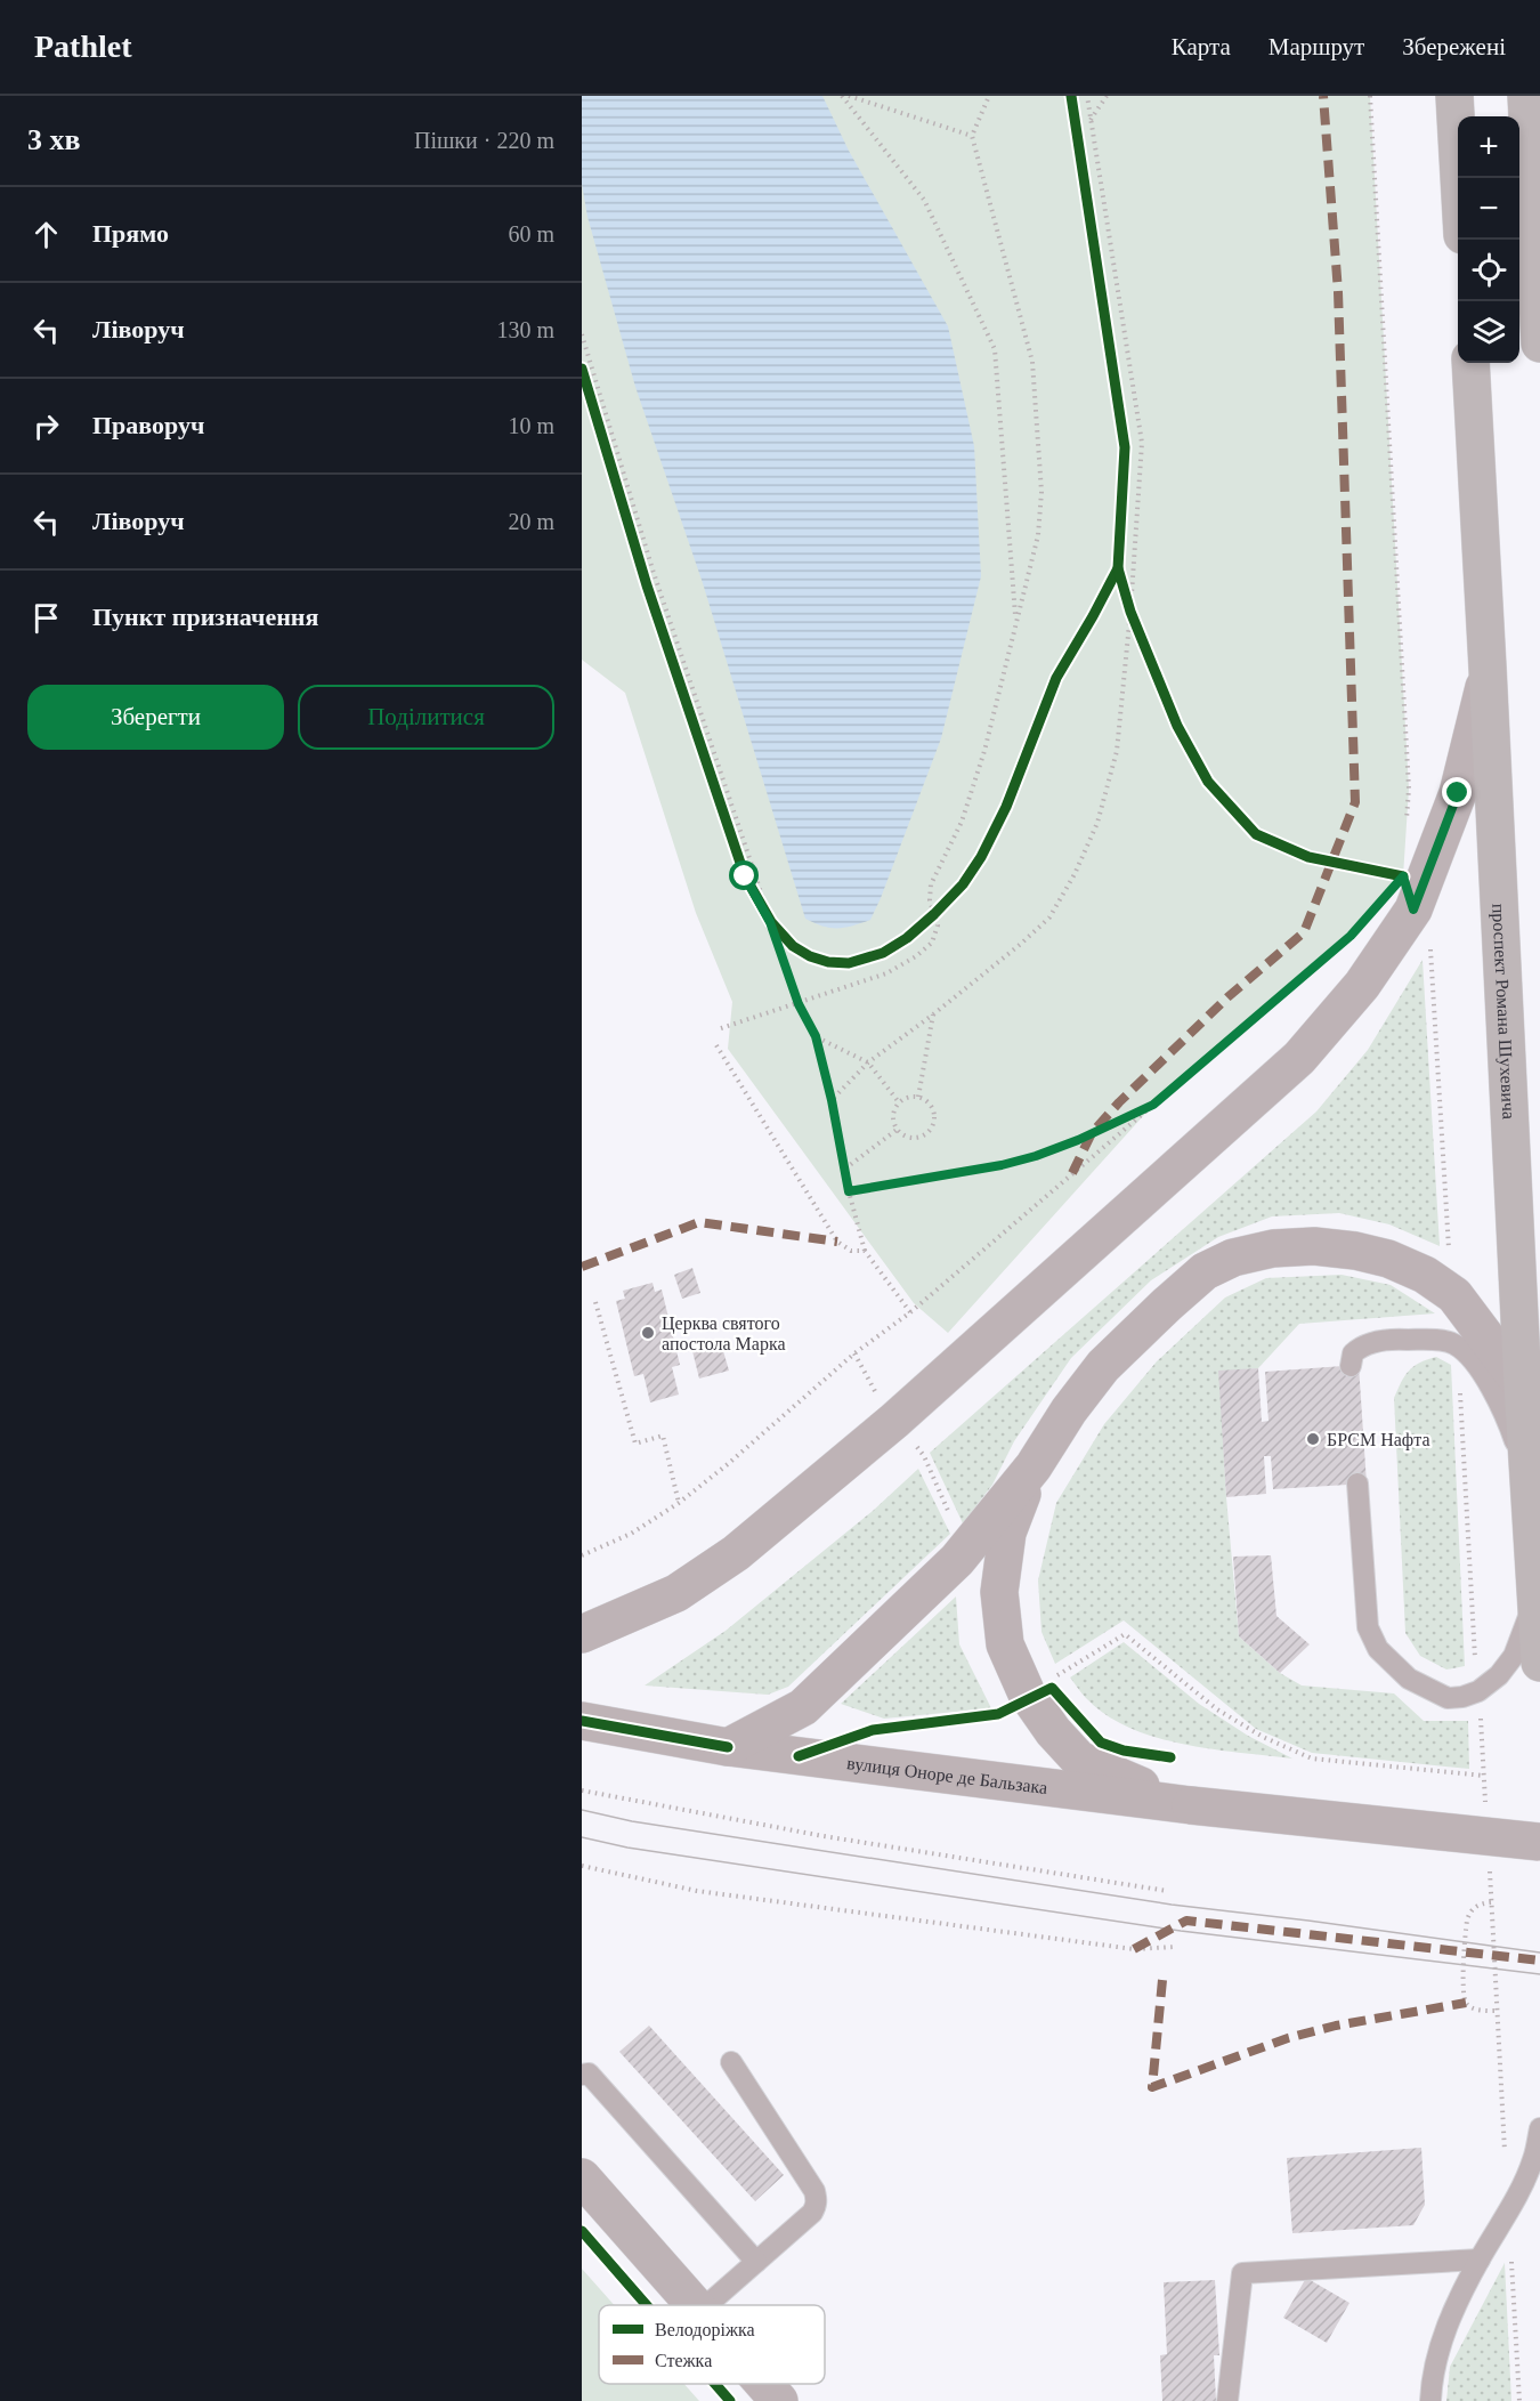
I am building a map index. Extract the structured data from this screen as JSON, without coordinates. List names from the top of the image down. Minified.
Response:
{"streets":{"main road":["проспект Романа Шухевича"],"street":["вулиця Оноре де Бальзака"]},"places":["Церква святого апостола Марка","БРСМ Нафта"],"legend":["Велодоріжка","Стежка"],"page":{"header":"Pathlet","nav":["Карта","Маршрут","Збережені"],"heading":["3 хв","Пішки · 220 m"],"map_buttons":["+","−"],"list":[["Прямо","60 m"],["Ліворуч","130 m"],["Праворуч","10 m"],["Ліворуч","20 m"],"Пункт призначення"],"buttons":["Зберегти","Поділитися"]}}
